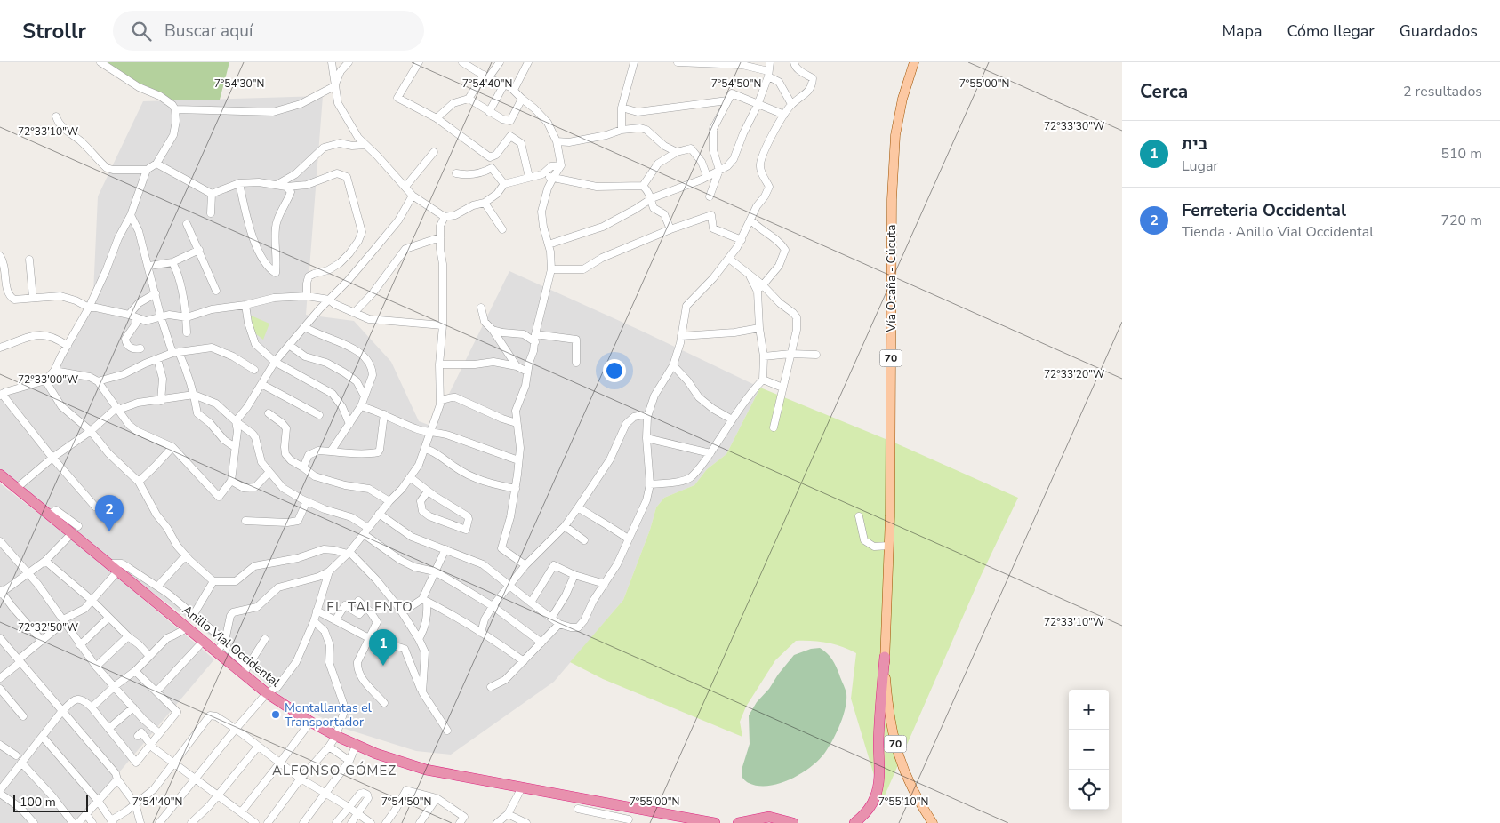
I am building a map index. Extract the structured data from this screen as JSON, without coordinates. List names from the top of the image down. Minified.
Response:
{"streets":{"highway":["Anillo Vial Occidental"],"main road":["Vía Ocaña - Cúcuta","70"]},"crossings":[["Vía Ocaña - Cúcuta","70"]],"districts":["EL TALENTO","ALFONSO GÓMEZ"],"places":["Montallantas el Transportador"],"scale_bar":"100 m","page":{"header":"Strollr","search":"Buscar aquí","nav":["Mapa","Cómo llegar","Guardados"],"heading":["Cerca","2 resultados"],"list":[{"mark":"1","name":"בית","note":"Lugar","value":"510 m"},{"mark":"2","name":"Ferreteria Occidental","note":"Tienda · Anillo Vial Occidental","value":"720 m"}],"pins":["2","1"],"map_buttons":["+","−"],"scale":"100 m"},"coordinates":["7°54'30\"N","7°54'40\"N","7°54'50\"N","7°55'00\"N","72°33'30\"W","72°33'10\"W","72°33'20\"W","72°33'00\"W","72°32'50\"W","7°55'10\"N"]}
